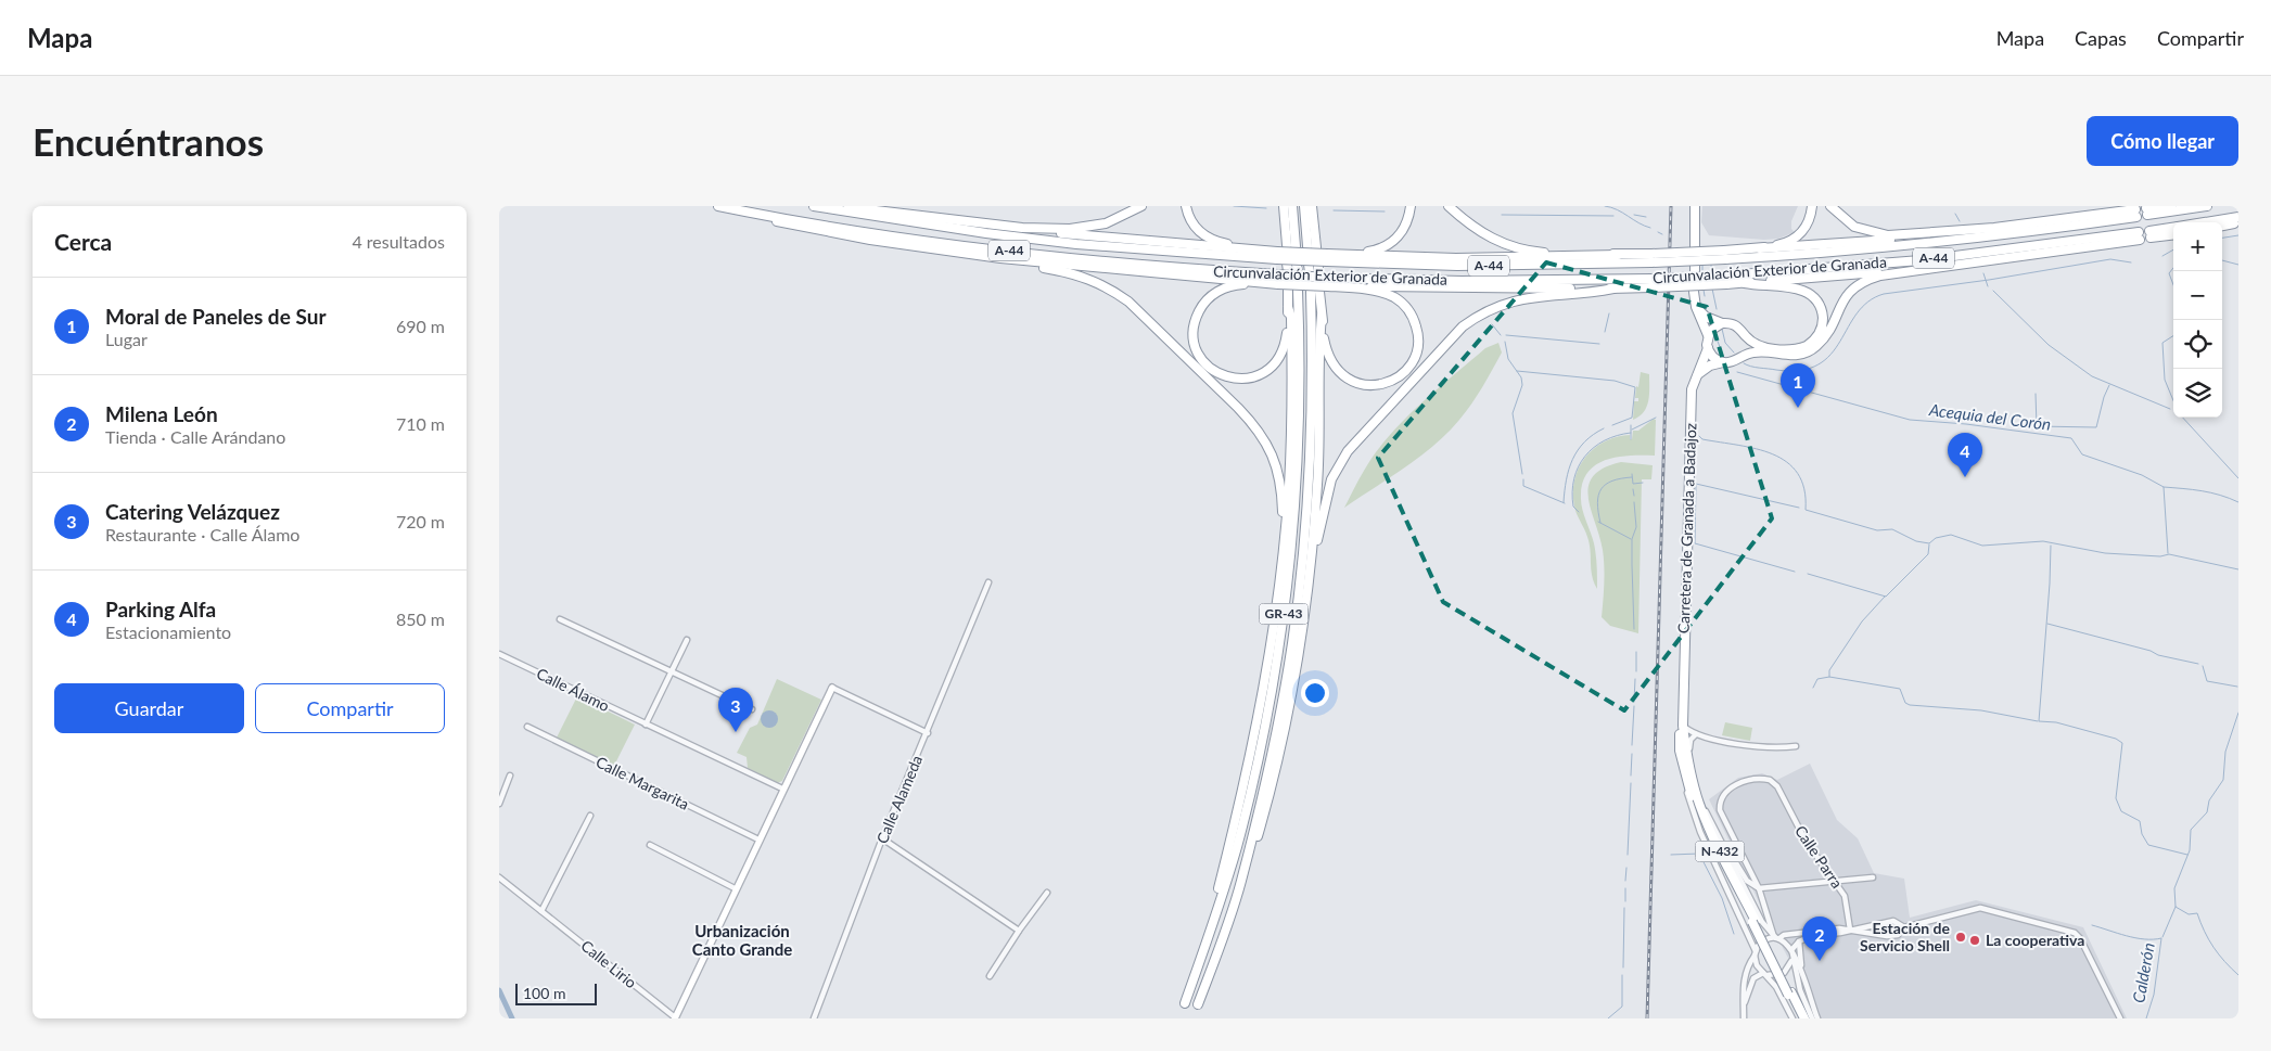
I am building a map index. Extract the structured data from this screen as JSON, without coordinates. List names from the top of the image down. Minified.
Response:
{"streets":{"highway":["A-44","Circunvalación Exterior de Granada","Carretera de Granada a Badajoz","GR-43","N-432"],"street":["Calle Álamo","Calle Margarita","Calle Alameda","Calle Parra","Calle Lirio"]},"crossings":[["Carretera de Granada a Badajoz","N-432"]],"districts":["Urbanización Canto Grande"],"water":["Acequia del Corón","Calderón"],"places":["Estación de Servicio Shell","La cooperativa"],"scale_bar":"100 m","page":{"header":"Mapa","nav":["Mapa","Capas","Compartir"],"buttons":["Cómo llegar",["Guardar","Compartir"]],"title":"Encuéntranos","heading":["Cerca","4 resultados"],"map_buttons":["+","−"],"list":[{"mark":"1","name":"Moral de Paneles de Sur","note":"Lugar","value":"690 m"},{"mark":"2","name":"Milena León","note":"Tienda · Calle Arándano","value":"710 m"},{"mark":"3","name":"Catering Velázquez","note":"Restaurante · Calle Álamo","value":"720 m"},{"mark":"4","name":"Parking Alfa","note":"Estacionamiento","value":"850 m"}],"pins":["1","4","3","2"],"scale":"100 m"}}
